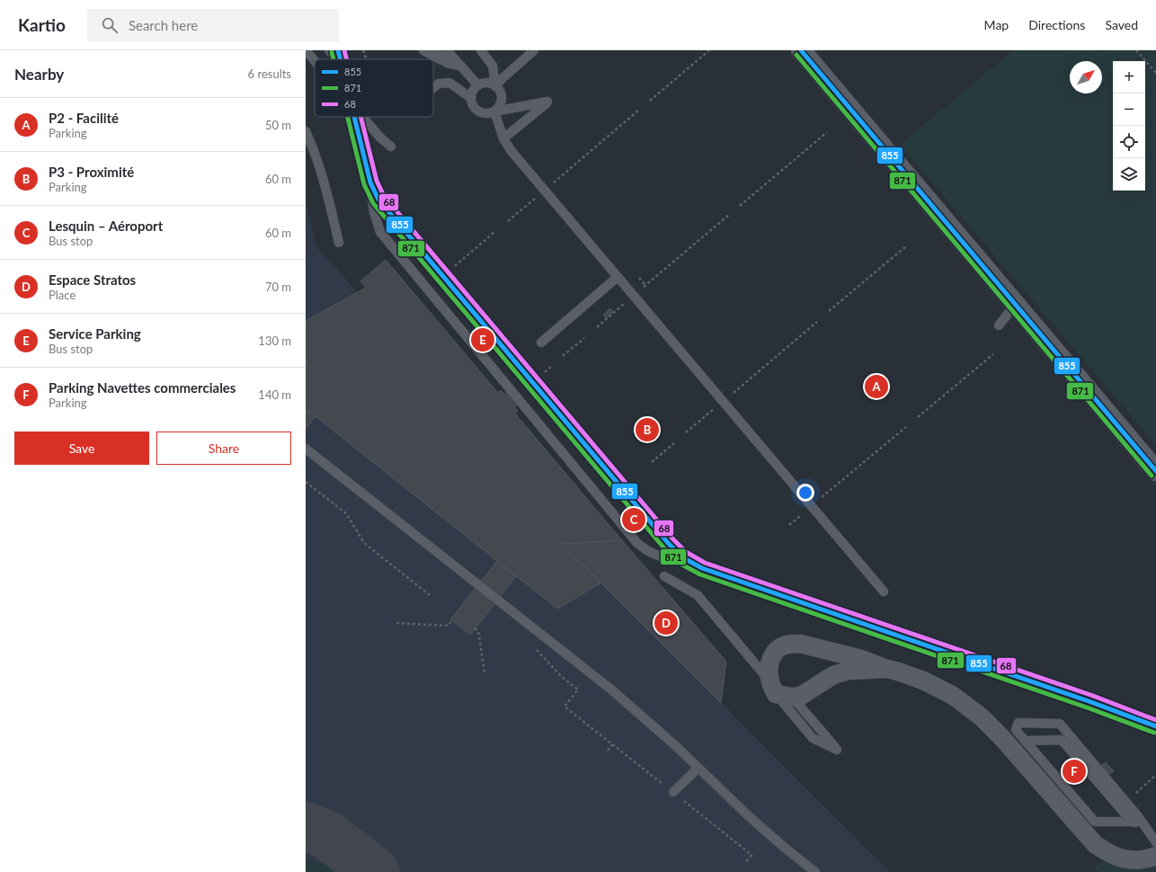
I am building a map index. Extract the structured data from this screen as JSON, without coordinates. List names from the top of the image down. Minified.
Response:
{"lines":["transit line 855","transit line 68","transit line 871"],"legend":["855","871","68"],"north":"top right","page":{"header":"Kartio","search":"Search here","nav":["Map","Directions","Saved"],"heading":["Nearby","6 results"],"map_buttons":["+","−"],"list":[{"mark":"A","name":"P2 - Facilité","note":"Parking","value":"50 m"},{"mark":"B","name":"P3 - Proximité","note":"Parking","value":"60 m"},{"mark":"C","name":"Lesquin – Aéroport","note":"Bus stop","value":"60 m"},{"mark":"D","name":"Espace Stratos","note":"Place","value":"70 m"},{"mark":"E","name":"Service Parking","note":"Bus stop","value":"130 m"},{"mark":"F","name":"Parking Navettes commerciales","note":"Parking","value":"140 m"}],"pins":["E","A","B","C","D","F"],"buttons":["Save","Share"]}}
